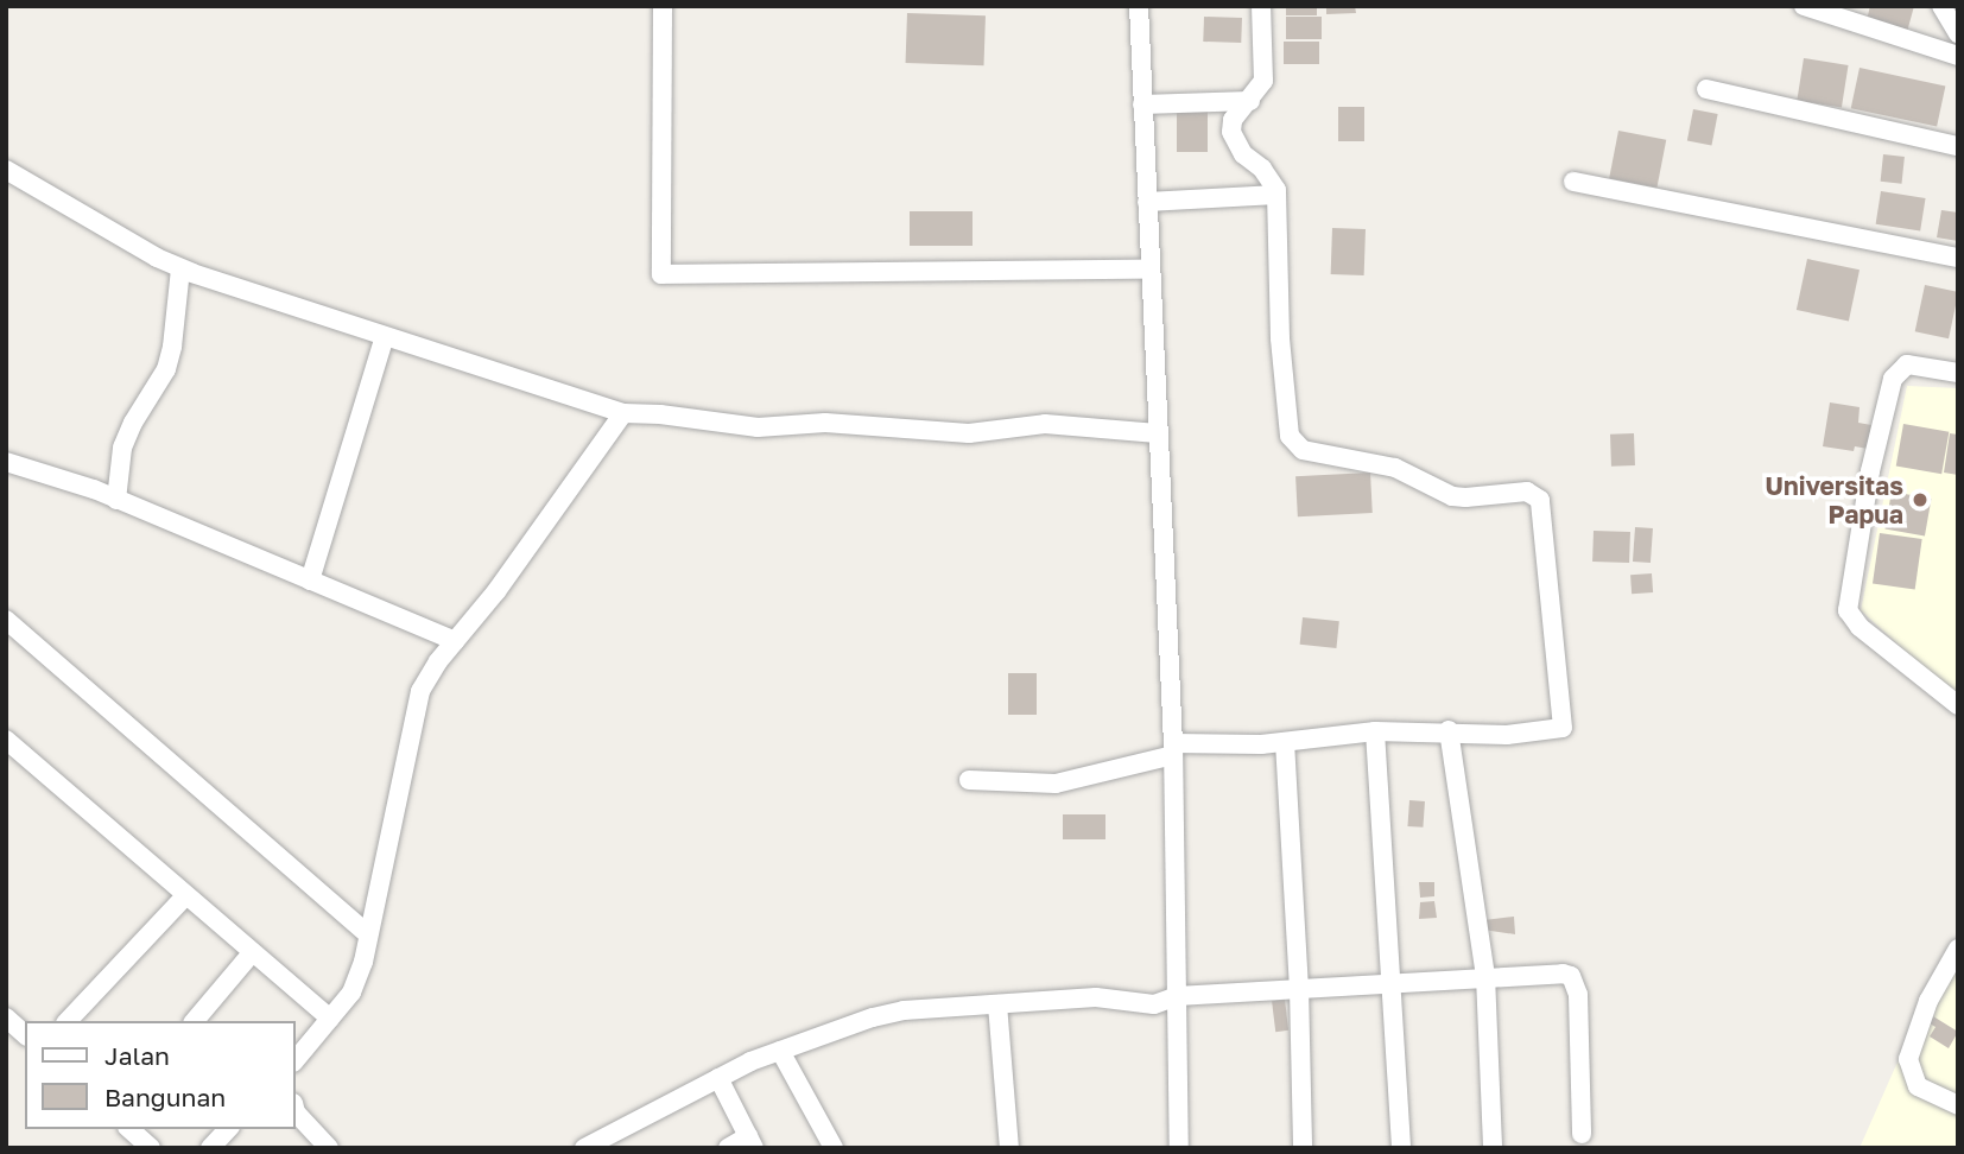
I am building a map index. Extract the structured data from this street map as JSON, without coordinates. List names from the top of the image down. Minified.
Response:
{"places":["Universitas Papua"],"legend":["Jalan","Bangunan"]}
